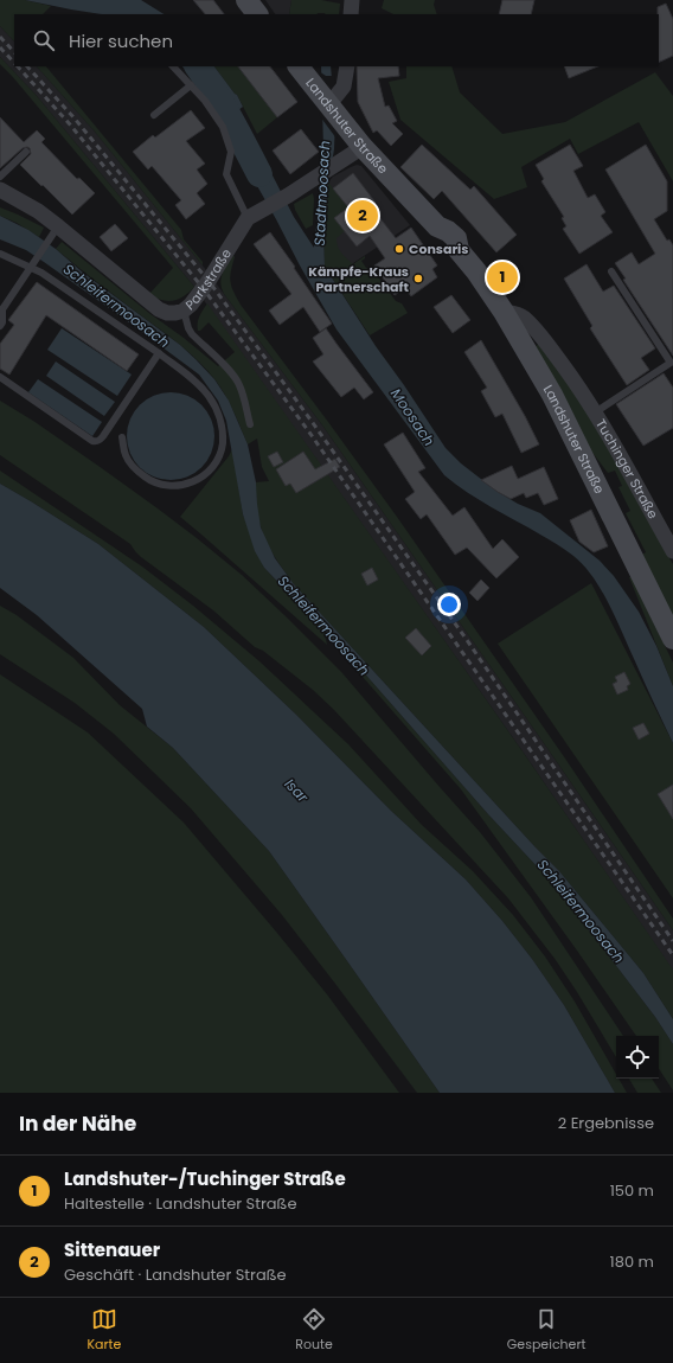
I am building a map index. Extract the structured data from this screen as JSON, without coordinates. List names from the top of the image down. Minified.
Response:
{"streets":{"main road":["Landshuter Straße"],"street":["Parkstraße","Tuchinger Straße"]},"crossings":[["Landshuter Straße","Parkstraße"],["Landshuter Straße","Tuchinger Straße"]],"water":["Stadtmoosach","Schleifermoosach","Moosach","Isar"],"places":["Consaris","Kämpfe-Kraus Partnerschaft"],"page":{"search":"Hier suchen","pins":["2","1"],"heading":["In der Nähe","2 Ergebnisse"],"list":[{"mark":"1","name":"Landshuter-/Tuchinger Straße","note":"Haltestelle · Landshuter Straße","value":"150 m"},{"mark":"2","name":"Sittenauer","note":"Geschäft · Landshuter Straße","value":"180 m"}],"nav":["Karte","Route","Gespeichert"]}}
